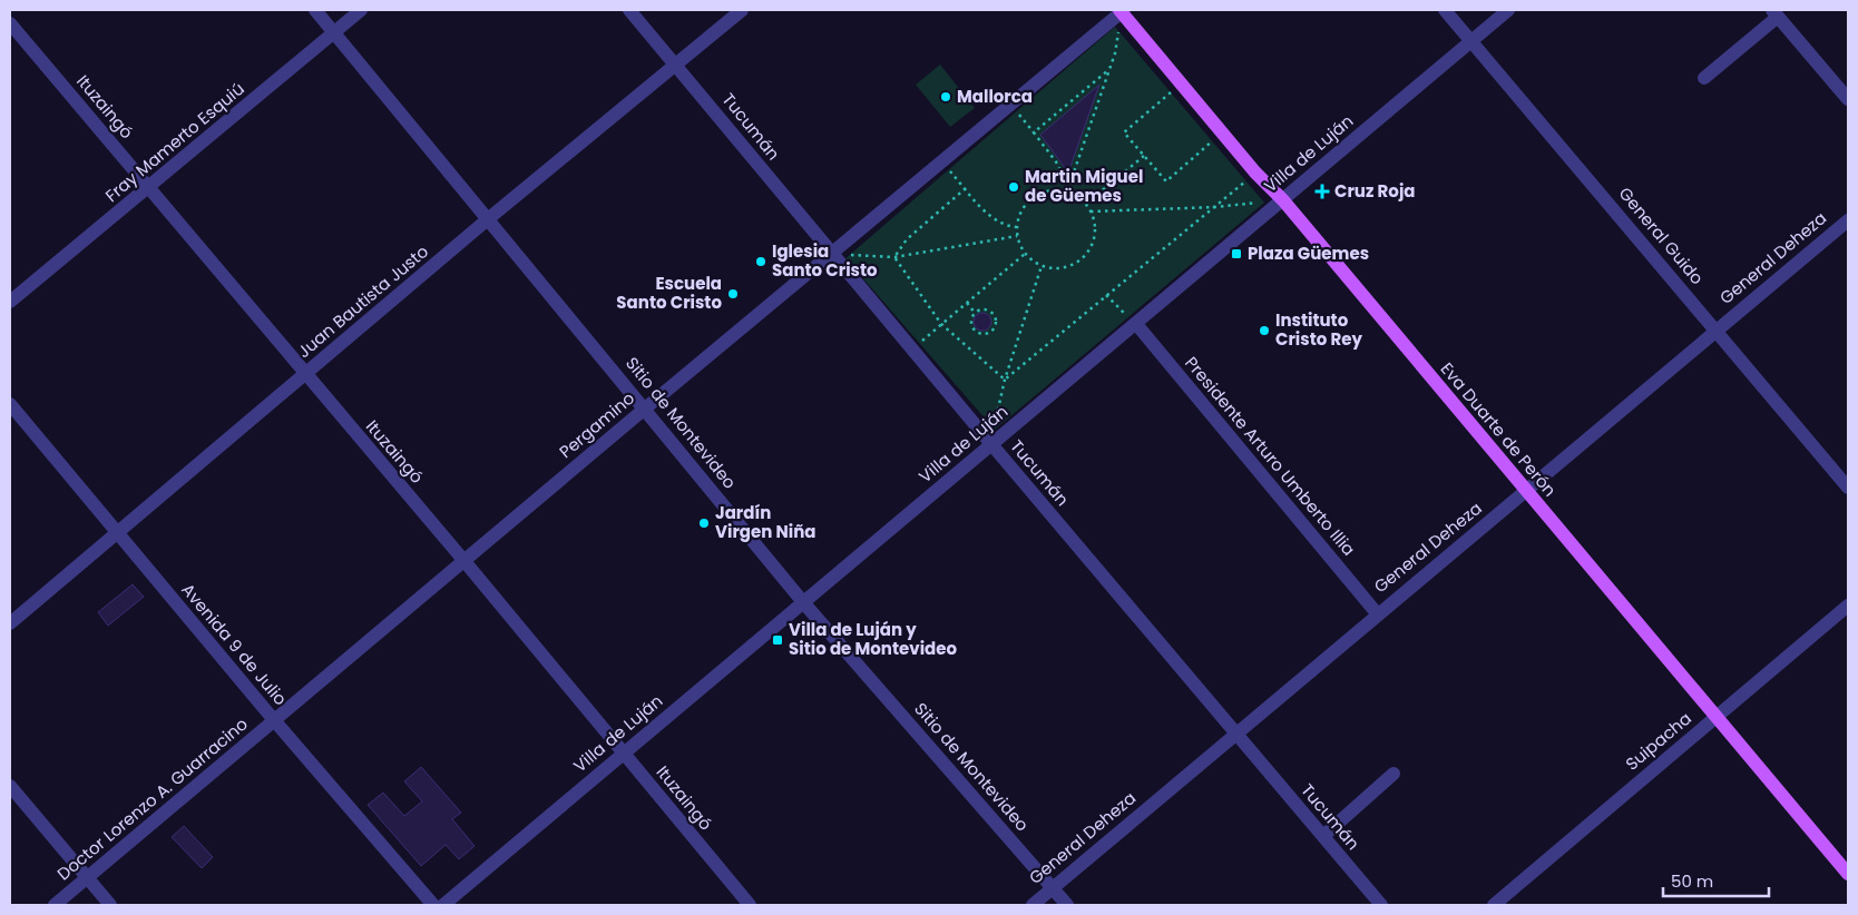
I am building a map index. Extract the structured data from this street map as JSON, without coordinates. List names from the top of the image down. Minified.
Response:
{"streets":{"main road":["Eva Duarte de Perón"],"street":["Ituzaingó","Tucumán","Fray Mamerto Esquiú","Villa de Luján","General Guido","General Deheza","Juan Bautista Justo","Sitio de Montevideo","Pergamino","Presidente Arturo Umberto Illia","Avenida 9 de Julio","Suipacha","Doctor Lorenzo A. Guarracino"]},"crossings":[["Ituzaingó","Fray Mamerto Esquiú"],["Ituzaingó","Villa de Luján"],["Ituzaingó","Juan Bautista Justo"],["Ituzaingó","Pergamino"],["Tucumán","Villa de Luján"],["Tucumán","General Deheza"],["Tucumán","Juan Bautista Justo"],["Tucumán","Pergamino"],["Fray Mamerto Esquiú","Sitio de Montevideo"],["Villa de Luján","General Guido"],["Villa de Luján","Sitio de Montevideo"],["Villa de Luján","Eva Duarte de Perón"],["Villa de Luján","Presidente Arturo Umberto Illia"],["General Guido","General Deheza"],["General Deheza","Sitio de Montevideo"],["General Deheza","Eva Duarte de Perón"],["General Deheza","Presidente Arturo Umberto Illia"],["Juan Bautista Justo","Sitio de Montevideo"],["Juan Bautista Justo","Avenida 9 de Julio"],["Sitio de Montevideo","Pergamino"],["Pergamino","Eva Duarte de Perón"],["Pergamino","Avenida 9 de Julio"],["Pergamino","Doctor Lorenzo A. Guarracino"],["Eva Duarte de Perón","Suipacha"],["Avenida 9 de Julio","Doctor Lorenzo A. Guarracino"]],"places":{"other":["Mallorca","Martin Miguel de Güemes","Iglesia Santo Cristo","Escuela Santo Cristo","Instituto Cristo Rey","Jardín Virgen Niña"],"health":["Cruz Roja"],"transit":["Plaza Güemes","Villa de Luján y Sitio de Montevideo"]},"scale_bar":"50 m"}
